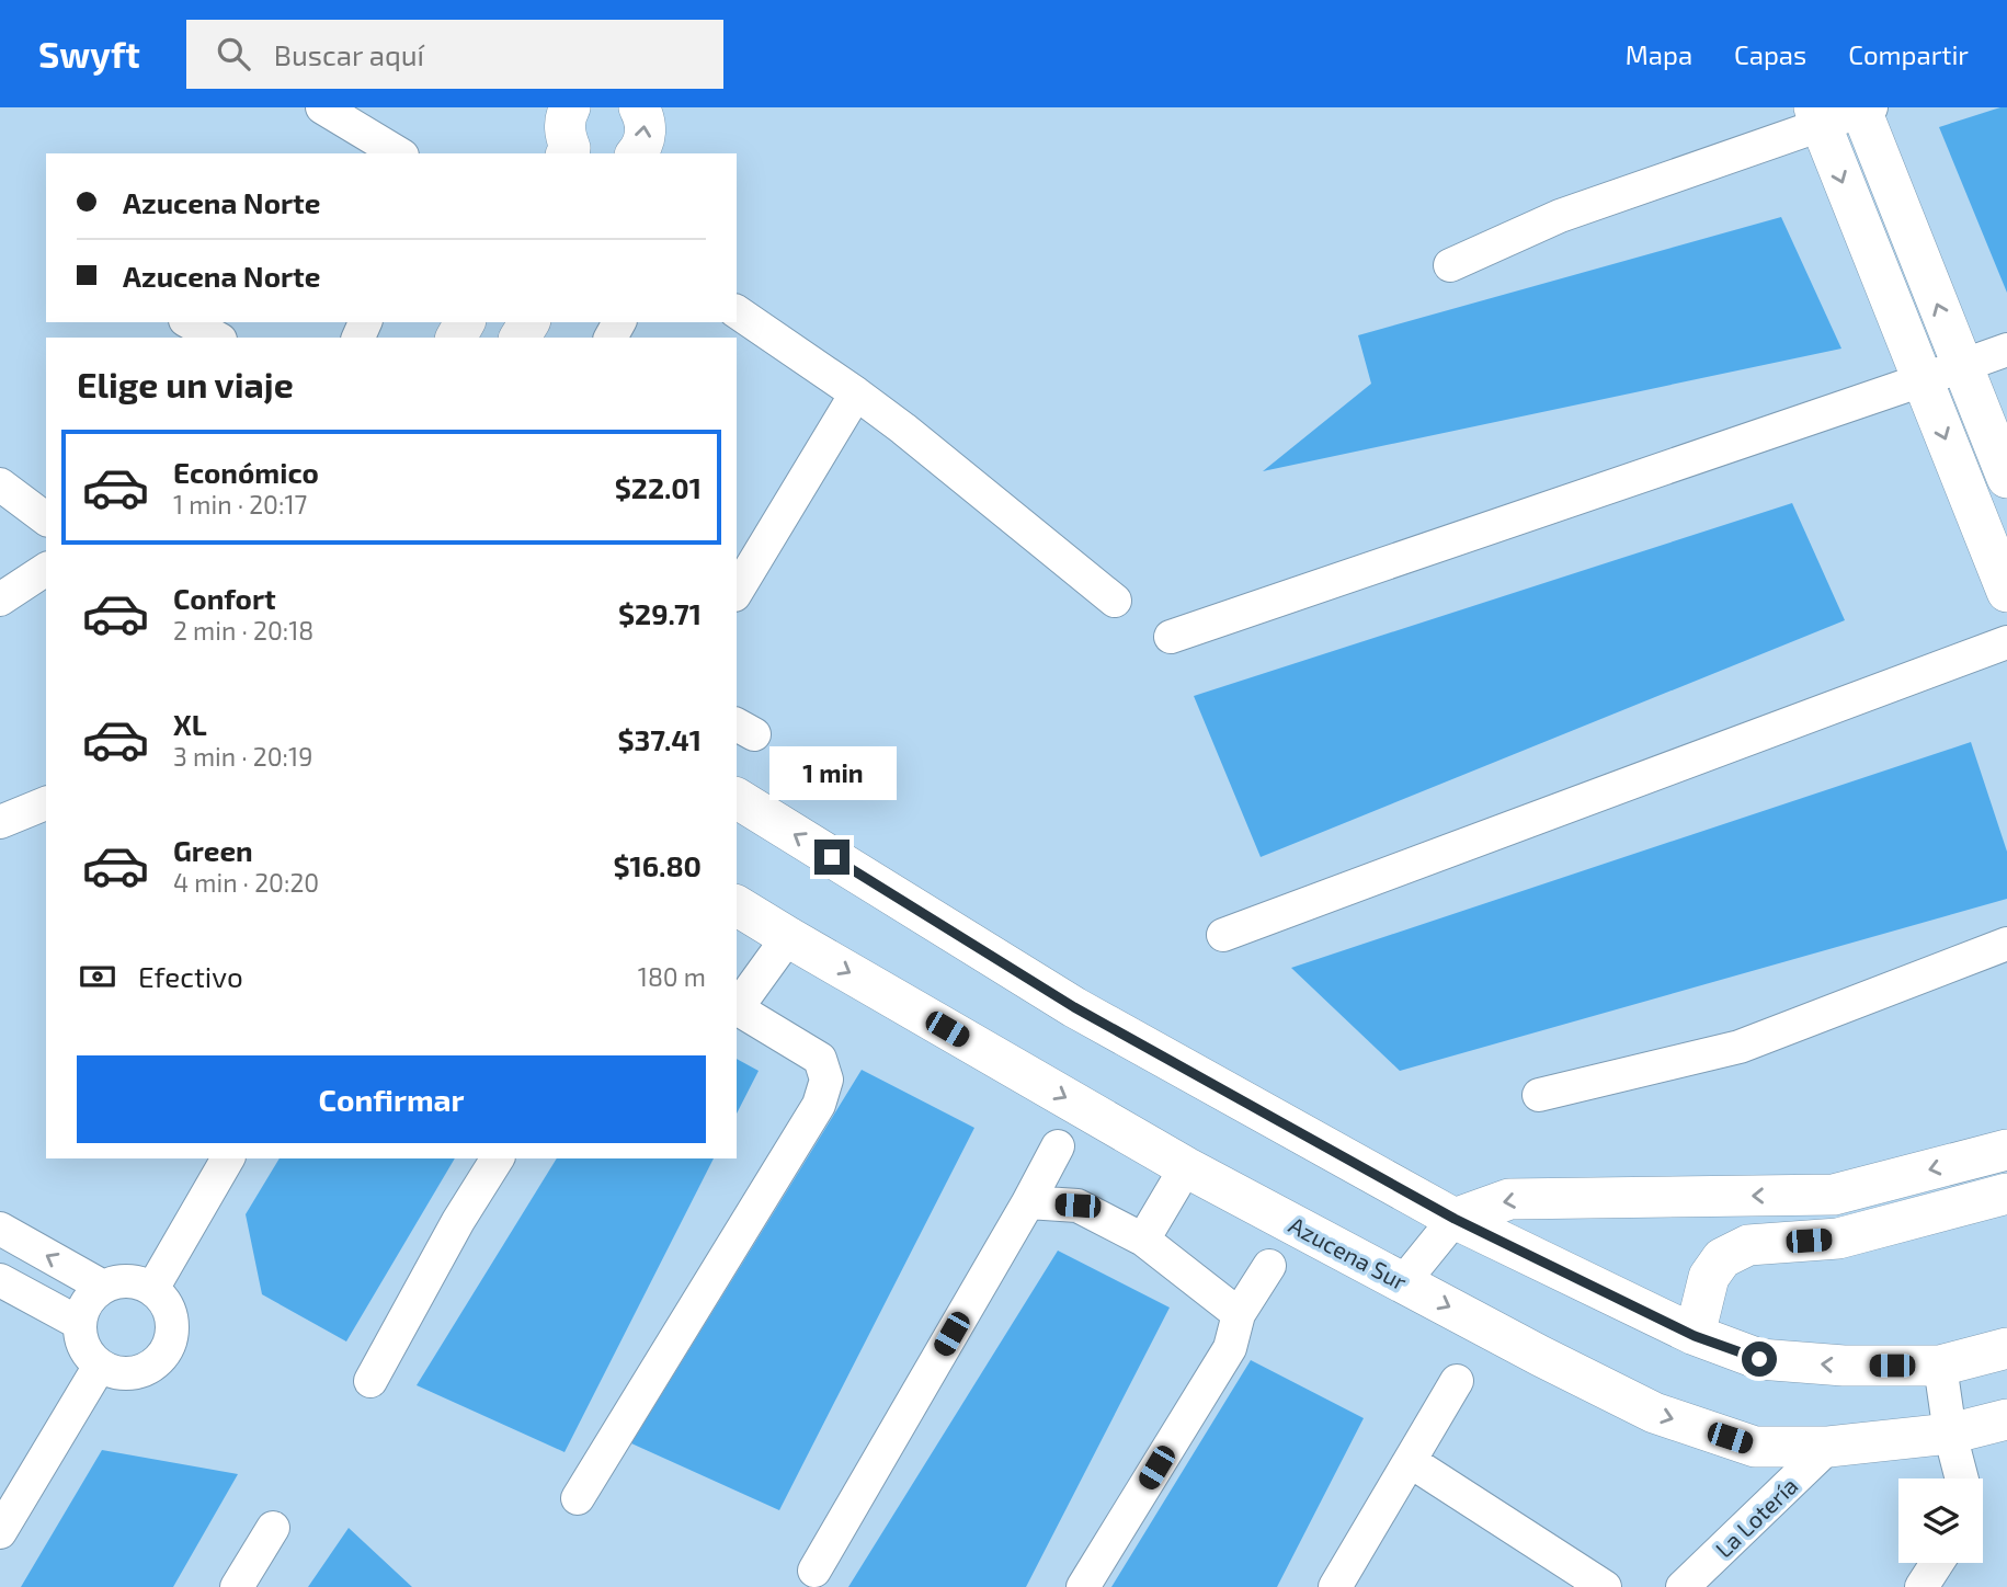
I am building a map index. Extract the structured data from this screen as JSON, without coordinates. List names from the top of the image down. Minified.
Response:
{"streets":{"street":["Azucena Sur","La Lotería"]},"crossings":[["Azucena Sur","La Lotería"]],"page":{"header":"Swyft","search":"Buscar aquí","nav":["Mapa","Capas","Compartir"],"banner":["Azucena Norte","Azucena Norte"],"heading":"Elige un viaje","list":[{"name":"Económico","note":"1 min · 20:17","value":"$22.01"},{"name":"Confort","note":"2 min · 20:18","value":"$29.71"},{"name":"XL","note":"3 min · 20:19","value":"$37.41"},{"name":"Green","note":"4 min · 20:20","value":"$16.80"}],"bubble":"1 min","pay":["Efectivo","180 m"],"buttons":"Confirmar"}}
